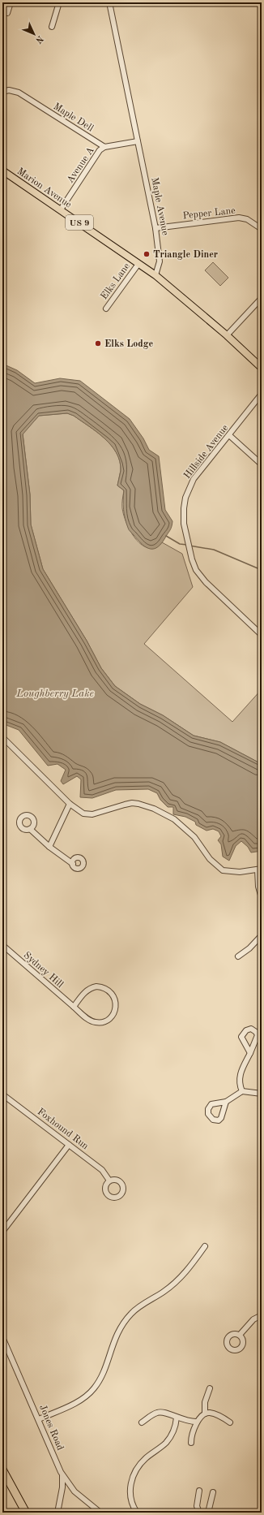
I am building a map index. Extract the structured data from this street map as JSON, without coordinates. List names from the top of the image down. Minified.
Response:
{"streets":{"main road":["Marion Avenue","US 9"],"street":["Maple Dell","Avenue A","Maple Avenue","Pepper Lane","Elks Lane","Hillside Avenue","Sydney Hill","Foxhound Run","Jones Road"]},"crossings":[["Maple Dell","Avenue A"],["Avenue A","Marion Avenue"],["Marion Avenue","Maple Avenue"],["Marion Avenue","US 9"],["Marion Avenue","Elks Lane"],["Maple Avenue","Pepper Lane"],["Maple Avenue","US 9"]],"water":["Loughberry Lake"],"places":["Triangle Diner","Elks Lodge"],"north":"bottom right"}
